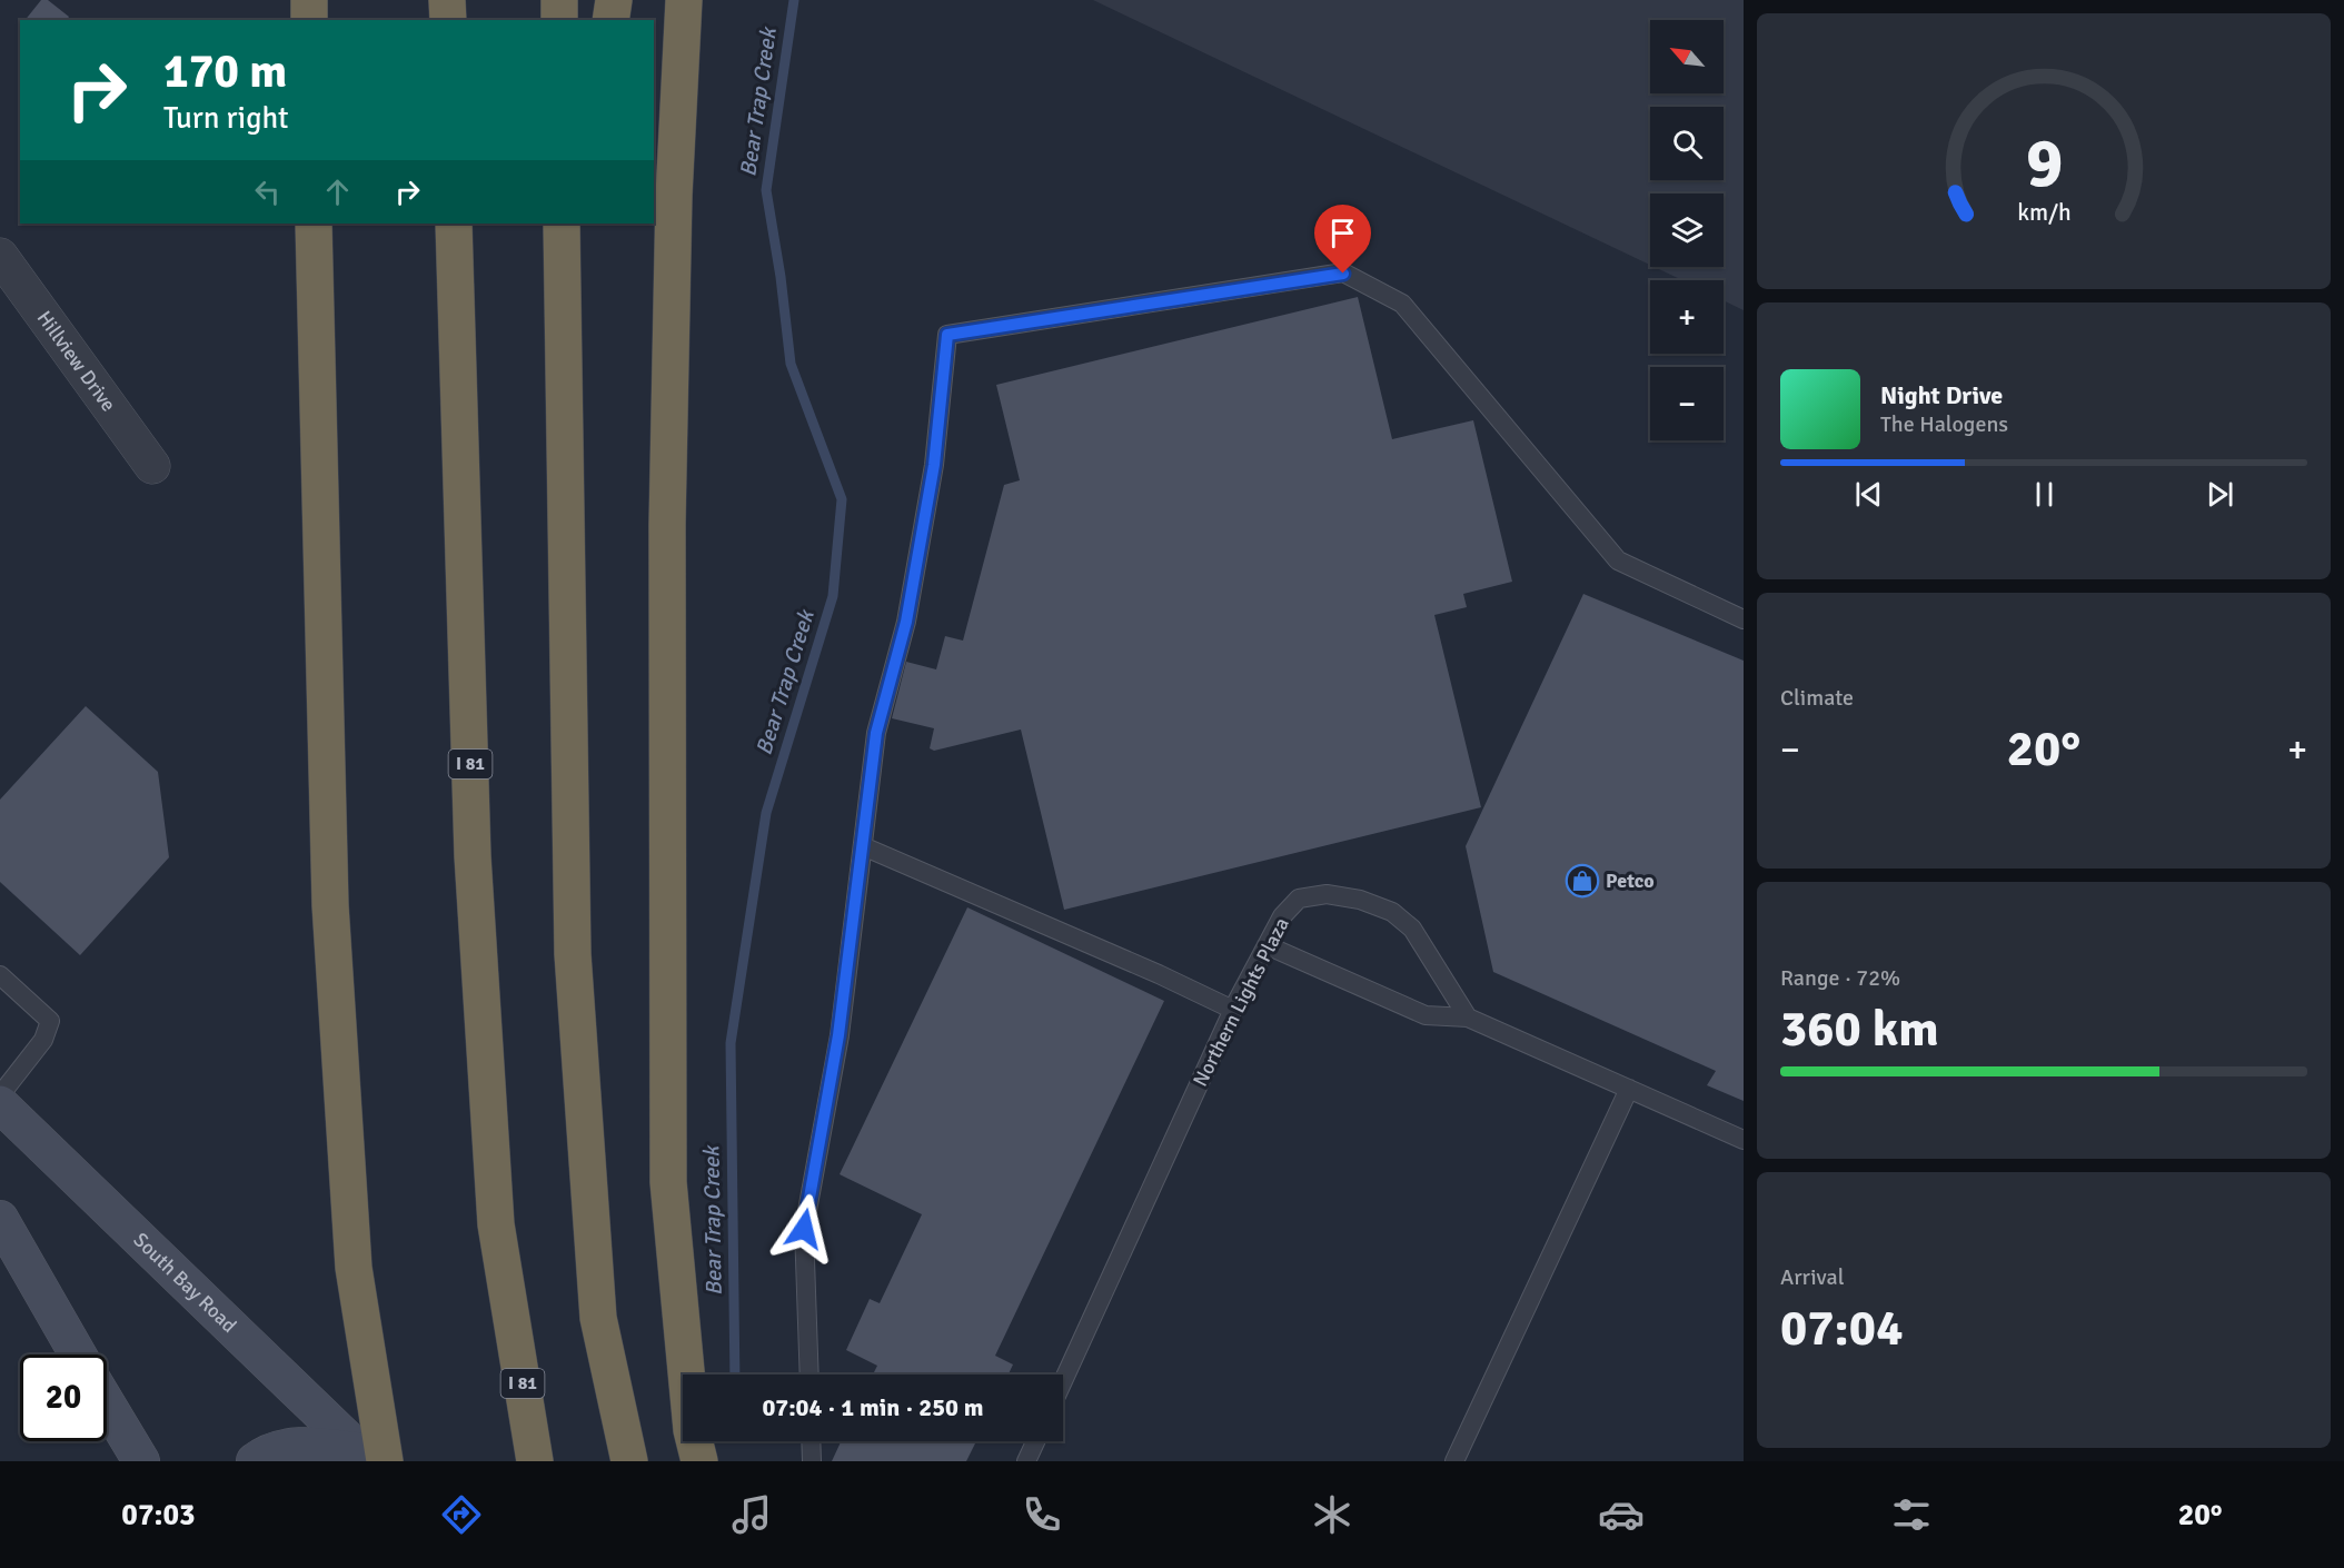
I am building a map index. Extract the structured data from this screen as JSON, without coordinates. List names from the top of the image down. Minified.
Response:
{"streets":{"highway":["I 81"],"main road":["South Bay Road"],"street":["Hillview Drive"],"lane":["Northern Lights Plaza"]},"water":["Bear Trap Creek"],"places":{"shop":["Petco"]},"north":"top left","page":{"map_buttons":["+","−"],"turn":["170 m","Turn right"],"song":["Night Drive","The Halogens"],"tile":["Climate",["Range · 72%","360 km"],["Arrival","07:04"]],"heat":["−","20°","+"],"limit":"20","trip":"07:04 · 1 min · 250 m","tabs":["07:03","20°"],"gauge":["9","km/h"]}}
